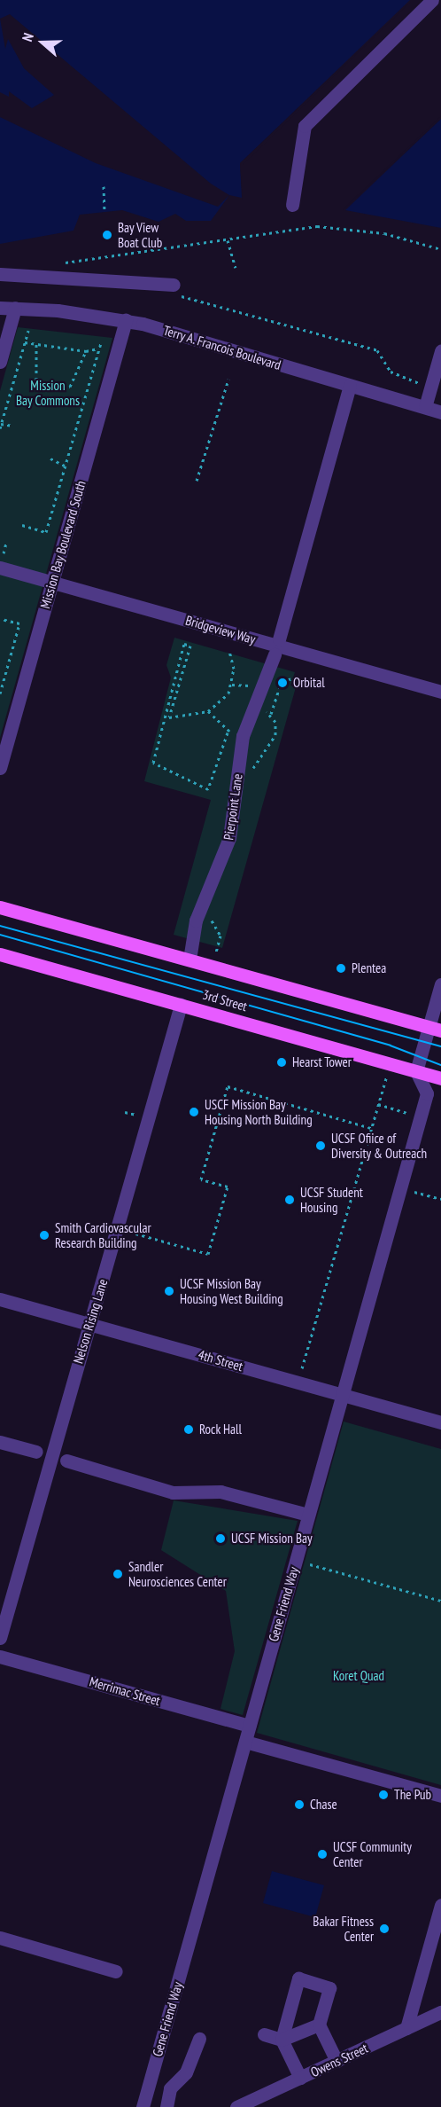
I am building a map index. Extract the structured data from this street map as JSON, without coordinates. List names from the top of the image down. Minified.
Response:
{"streets":{"main road":["3rd Street"],"street":["Terry A. Francois Boulevard","Mission Bay Boulevard South","Bridgeview Way","Pierpoint Lane","Nelson Rising Lane","4th Street","Gene Friend Way","Merrimac Street","Owens Street"]},"crossings":[["Terry A. Francois Boulevard","Mission Bay Boulevard South"],["Mission Bay Boulevard South","Bridgeview Way"],["3rd Street","Nelson Rising Lane"],["3rd Street","Gene Friend Way"],["Nelson Rising Lane","4th Street"],["4th Street","Gene Friend Way"],["Gene Friend Way","Merrimac Street"]],"parks":["Mission Bay Commons","Koret Quad"],"places":["Bay View Boat Club","Orbital","Plentea","Hearst Tower","USCF Mission Bay Housing North Building","UCSF Ofiice of Diversity & Outreach","UCSF Student Housing","Smith Cardiovascular Research Building","UCSF Mission Bay Housing West Building","Rock Hall","UCSF Mission Bay","Sandler Neurosciences Center","The Pub","Chase","UCSF Community Center","Bakar Fitness Center"],"north":"left"}
